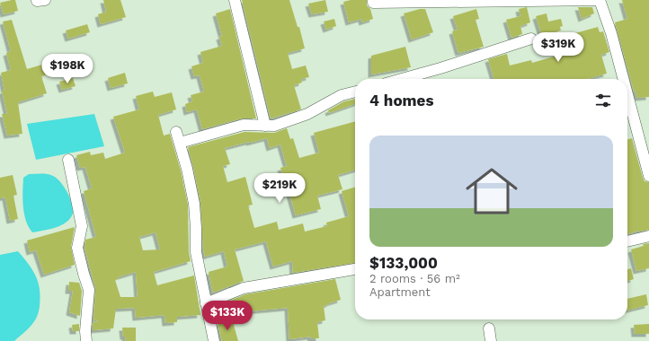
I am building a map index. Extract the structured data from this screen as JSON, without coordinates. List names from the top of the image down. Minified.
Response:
{"page":{"price":["$319K","$198K","$219K","$133K"],"heading":"4 homes","list":[{"name":"$133,000","note":"2 rooms · 56 m² · Apartment"}]}}
